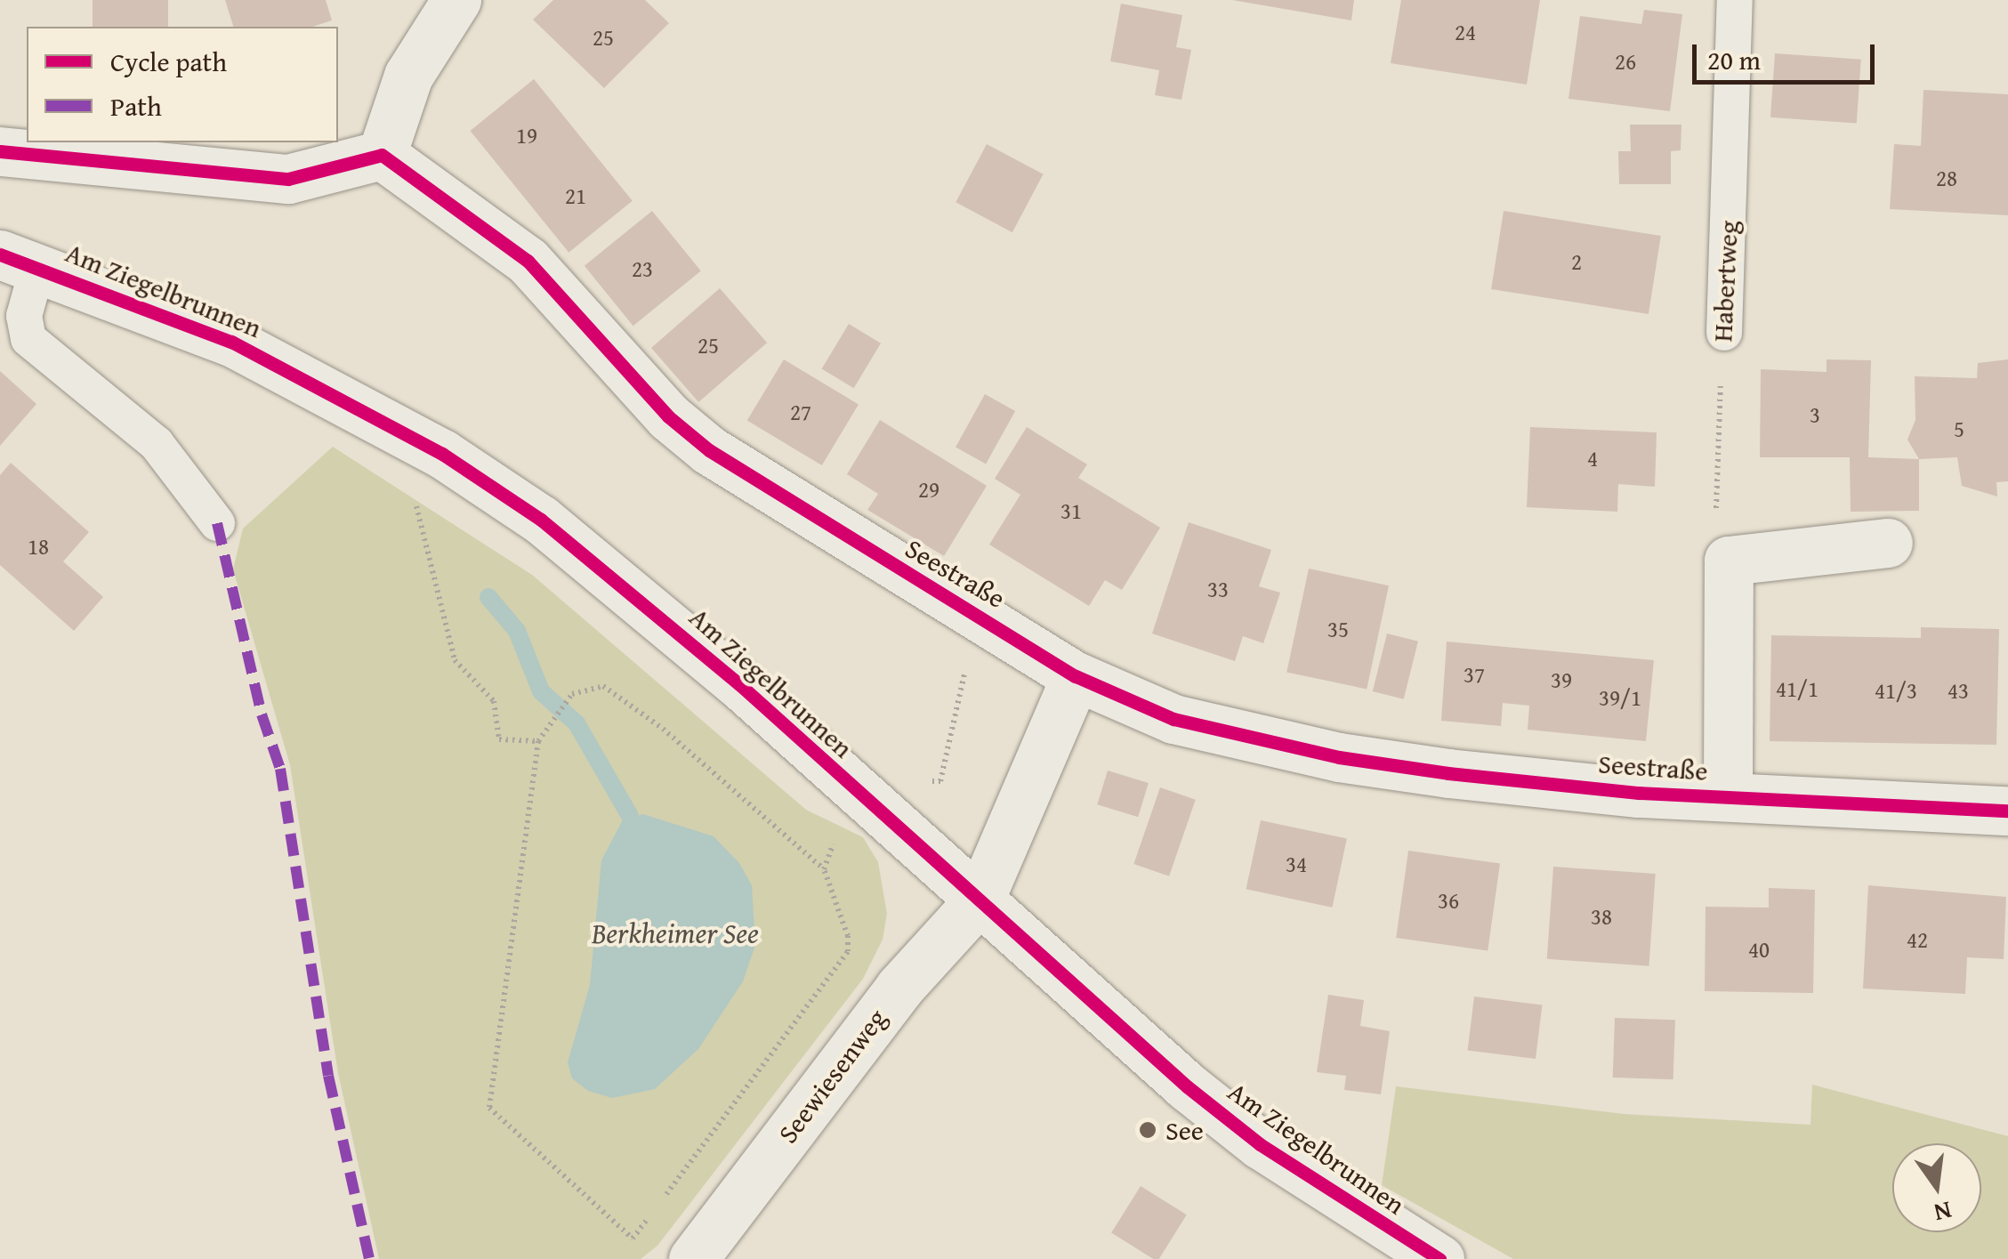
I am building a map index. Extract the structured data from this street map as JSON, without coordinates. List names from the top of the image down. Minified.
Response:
{"streets":{"street":["Am Ziegelbrunnen","Seestraße","Seewiesenweg"],"lane":["Habertweg"]},"crossings":[["Am Ziegelbrunnen","Seewiesenweg"]],"water":["Berkheimer See"],"places":["See"],"house_numbers":["24","25","26","19","28","21","2","23","25","27","3","5","4","29","31","18","33","35","37","39","41/1","41/3","43","39/1","34","36","38","42","40"],"legend":["Cycle path","Path"],"scale_bar":"20 m","north":"bottom"}
